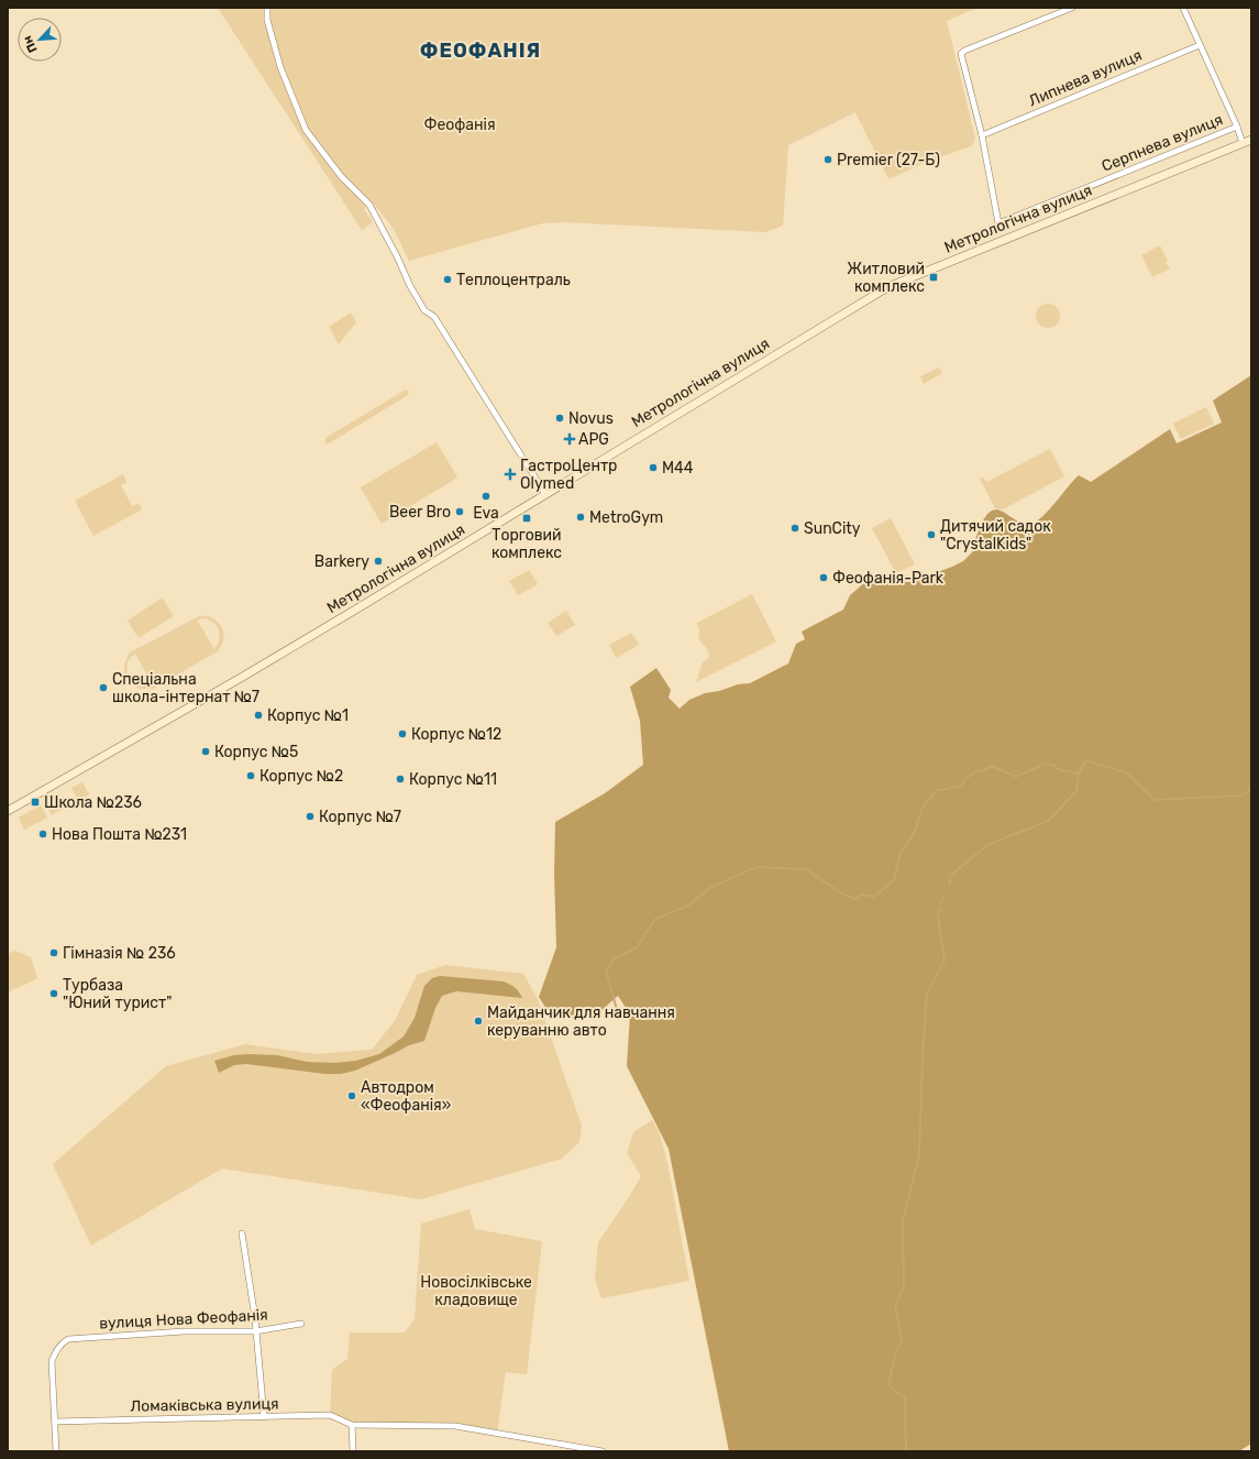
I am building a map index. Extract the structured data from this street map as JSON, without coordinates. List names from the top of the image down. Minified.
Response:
{"streets":{"street":["Липнева вулиця","Серпнева вулиця","Метрологічна вулиця","вулиця Нова Феофанія","Ломаківська вулиця"]},"crossings":[["Липнева вулиця","Серпнева вулиця"],["вулиця Нова Феофанія","Ломаківська вулиця"]],"districts":["ФЕОФАНІЯ"],"parks":["Феофанія","Новосілківське кладовище"],"places":{"other":["Premier (27-Б)","Теплоцентраль","Novus","M44","Eva","Beer Bro","MetroGym","SunCity","Дитячий садок \"CrystalKids\"","Barkery","Феофанія-Park","Спеціальна школа-інтернат №7","Корпус №1","Корпус №12","Корпус №5","Корпус №2","Корпус №11","Корпус №7","Нова Пошта №231","Гімназія № 236","Турбаза \"Юний турист\"","Майданчик для навчання керуванню авто","Автодром «Феофанія»"],"transit":["Житловий комплекс","Торговий комплекс","Школа №236"],"health":["APG","ГастроЦентр Olymed"]},"north":"bottom left"}
